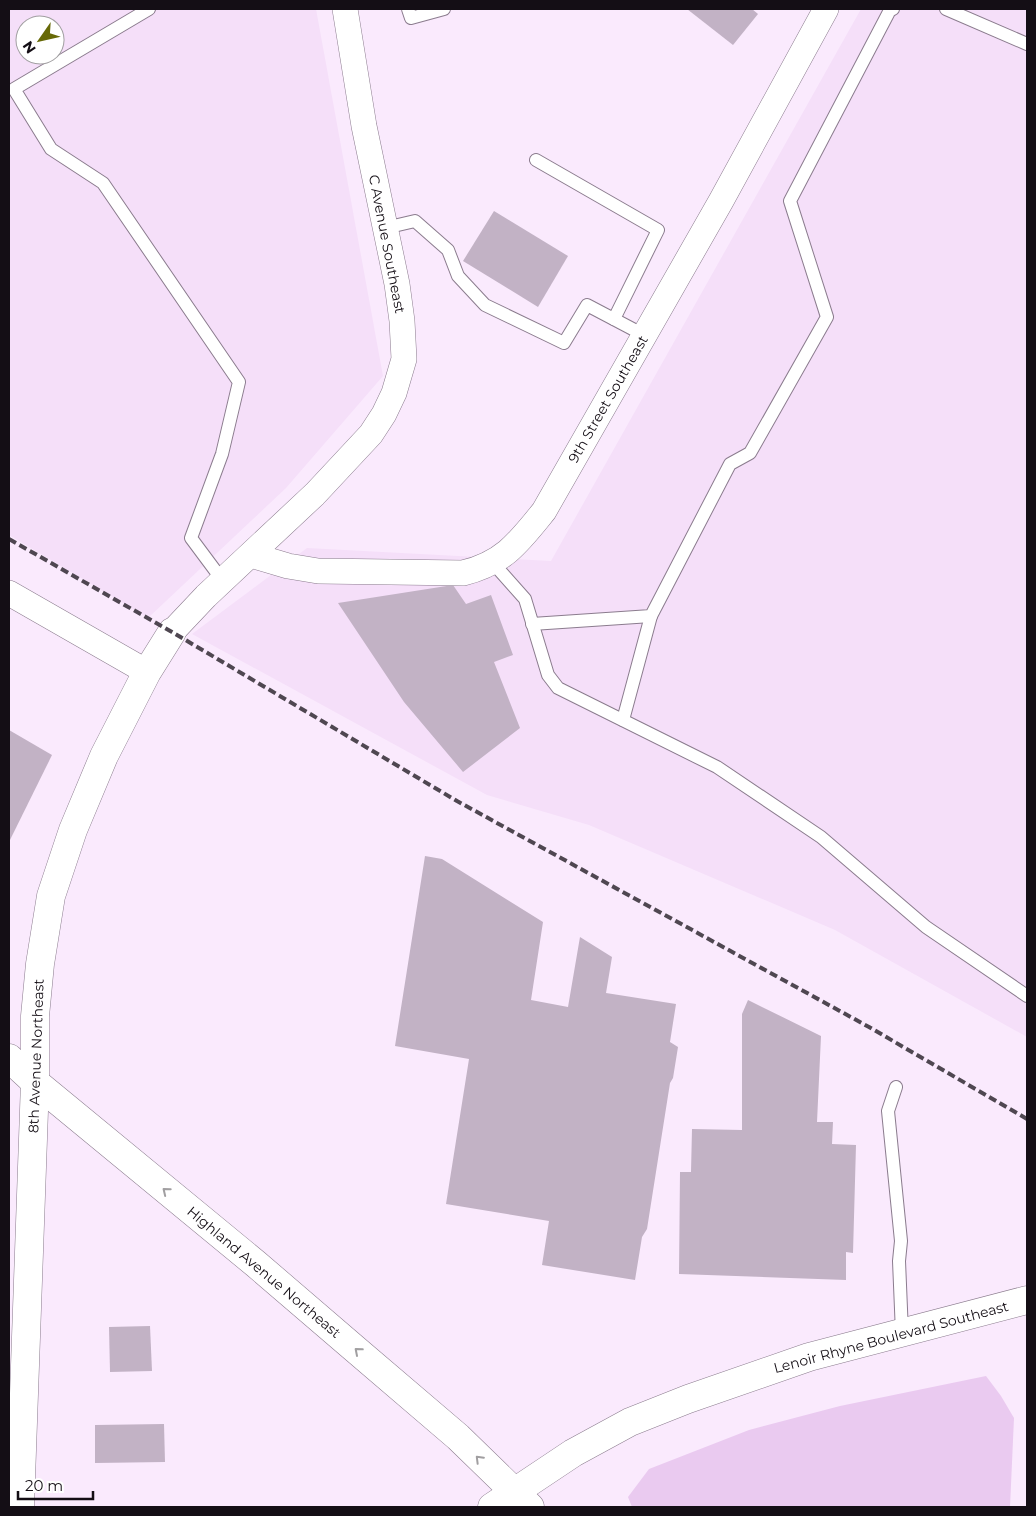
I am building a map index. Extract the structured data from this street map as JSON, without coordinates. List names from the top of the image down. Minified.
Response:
{"streets":{"main road":["8th Avenue Northeast","Highland Avenue Northeast","Lenoir Rhyne Boulevard Southeast"],"street":["C Avenue Southeast","9th Street Southeast"]},"crossings":[["C Avenue Southeast","9th Street Southeast"],["C Avenue Southeast","8th Avenue Northeast"],["8th Avenue Northeast","Highland Avenue Northeast"],["Highland Avenue Northeast","Lenoir Rhyne Boulevard Southeast"]],"one_way":["Highland Avenue Northeast"],"scale_bar":"20 m","north":"bottom left"}
